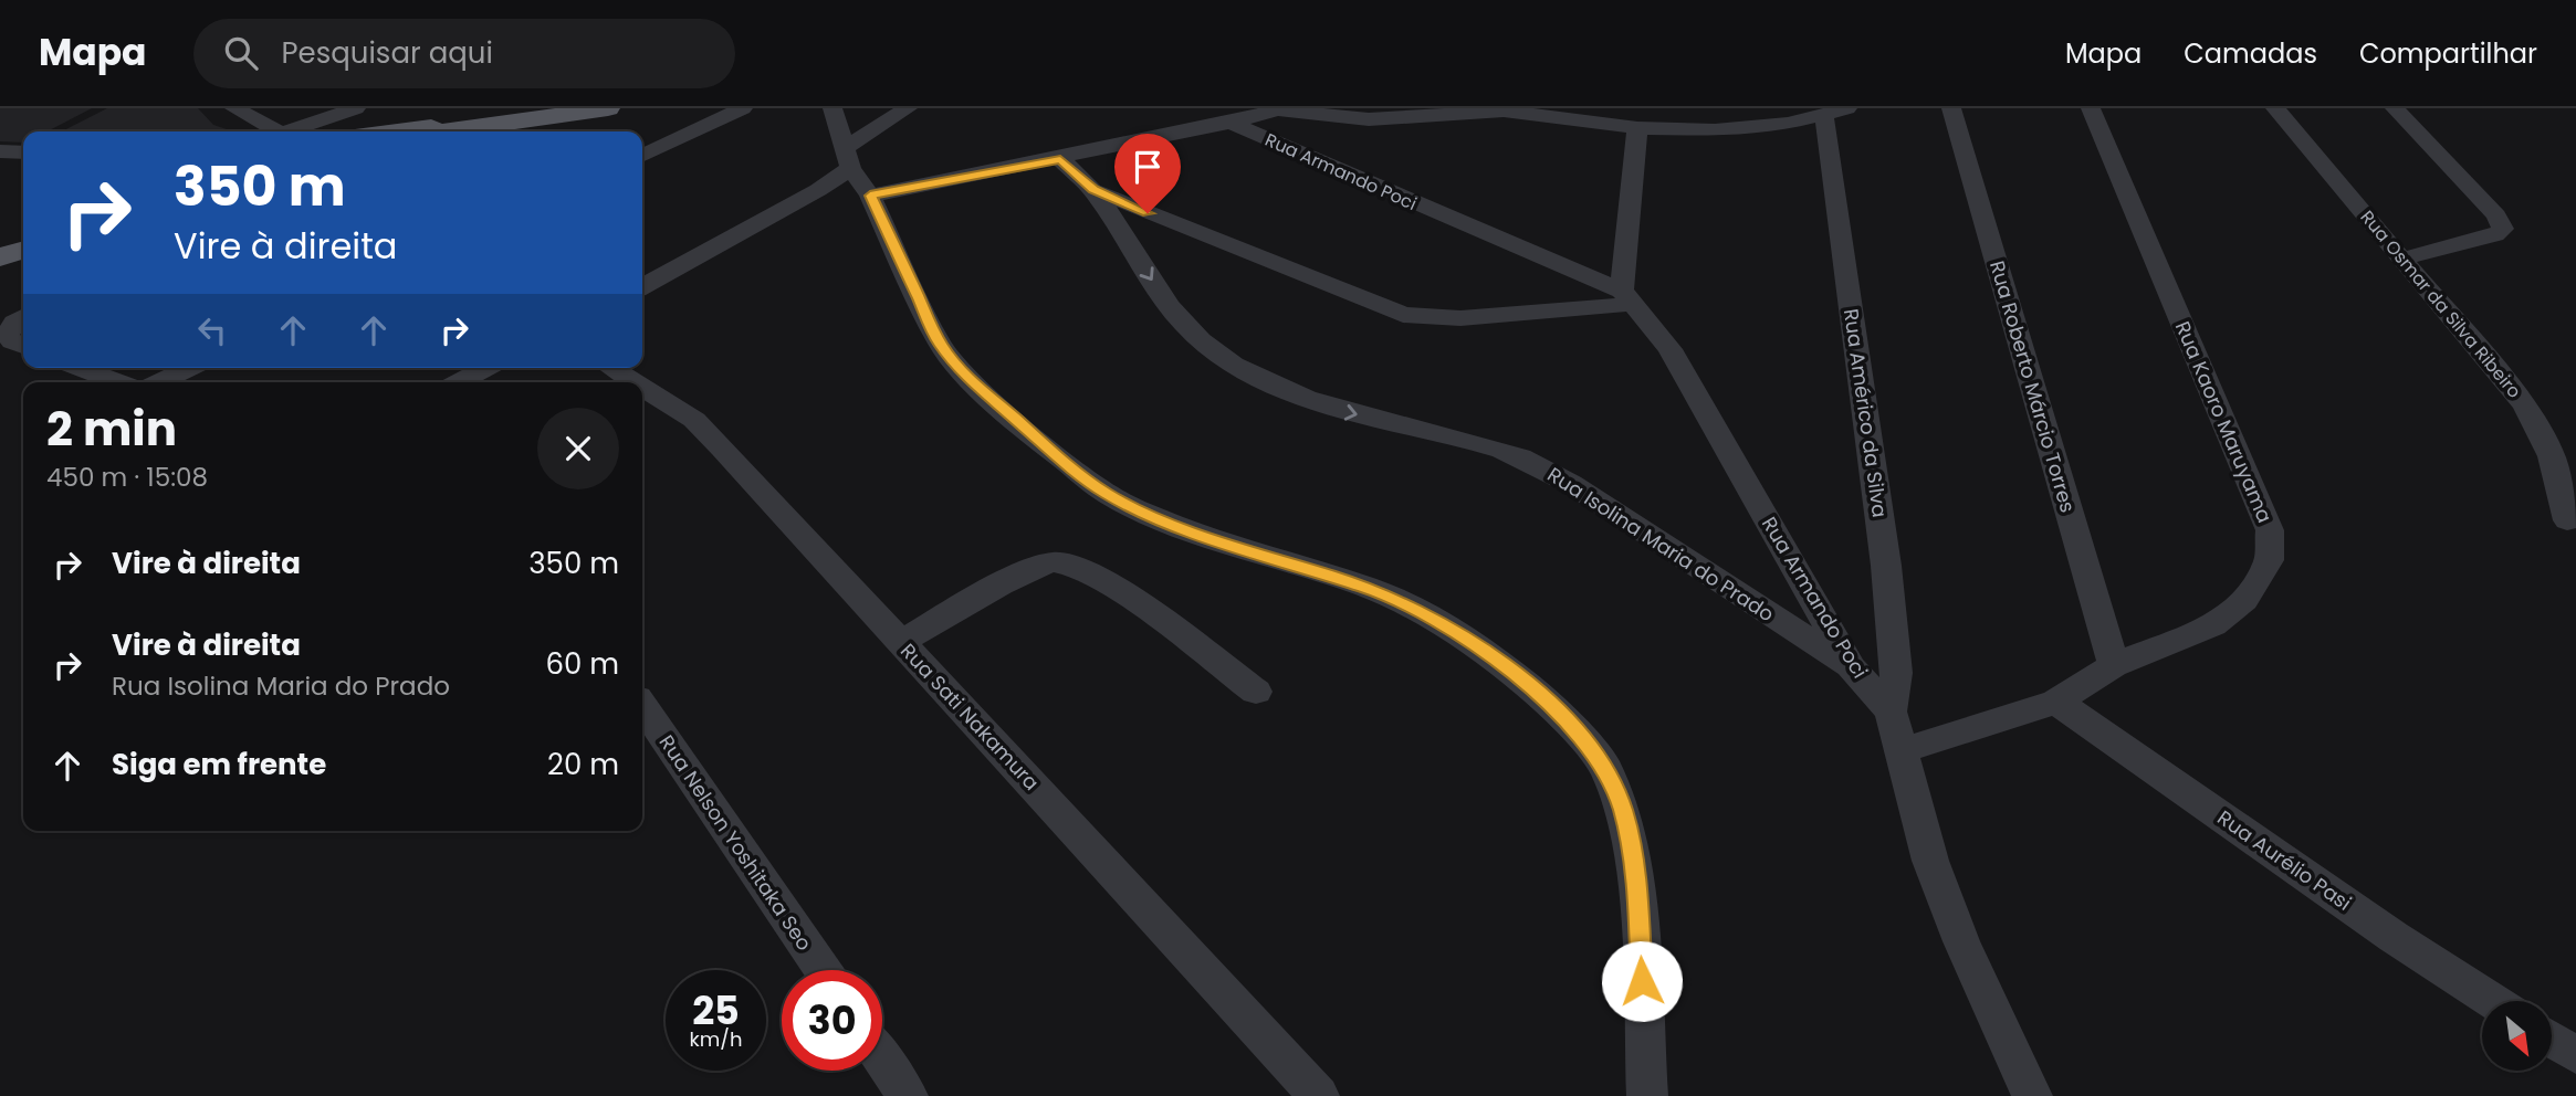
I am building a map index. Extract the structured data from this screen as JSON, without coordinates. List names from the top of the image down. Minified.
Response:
{"streets":{"street":["Rua Armando Poci","Rua Osmar da Silva Ribeiro","Rua Roberto Márcio Torres","Rua Américo da Silva","Rua Kaoro Maruyama","Rua Isolina Maria do Prado","Rua Sati Nakamura","Rua Nelson Yoshitaka Seo","Rua Aurélio Pasi"]},"crossings":[["Rua Armando Poci","Rua Américo da Silva"],["Rua Armando Poci","Rua Kaoro Maruyama"],["Rua Armando Poci","Rua Isolina Maria do Prado"],["Rua Roberto Márcio Torres","Rua Kaoro Maruyama"],["Rua Kaoro Maruyama","Rua Aurélio Pasi"]],"north":"bottom right","page":{"header":"Mapa","search":"Pesquisar aqui","nav":["Mapa","Camadas","Compartilhar"],"turn":["350 m","Vire à direita"],"heading":["2 min","450 m · 15:08"],"list":[{"name":"Vire à direita","value":"350 m"},{"name":"Vire à direita","note":"Rua Isolina Maria do Prado","value":"60 m"},{"name":"Siga em frente","value":"20 m"}],"speed":"25 km/h","limit":"30"}}
